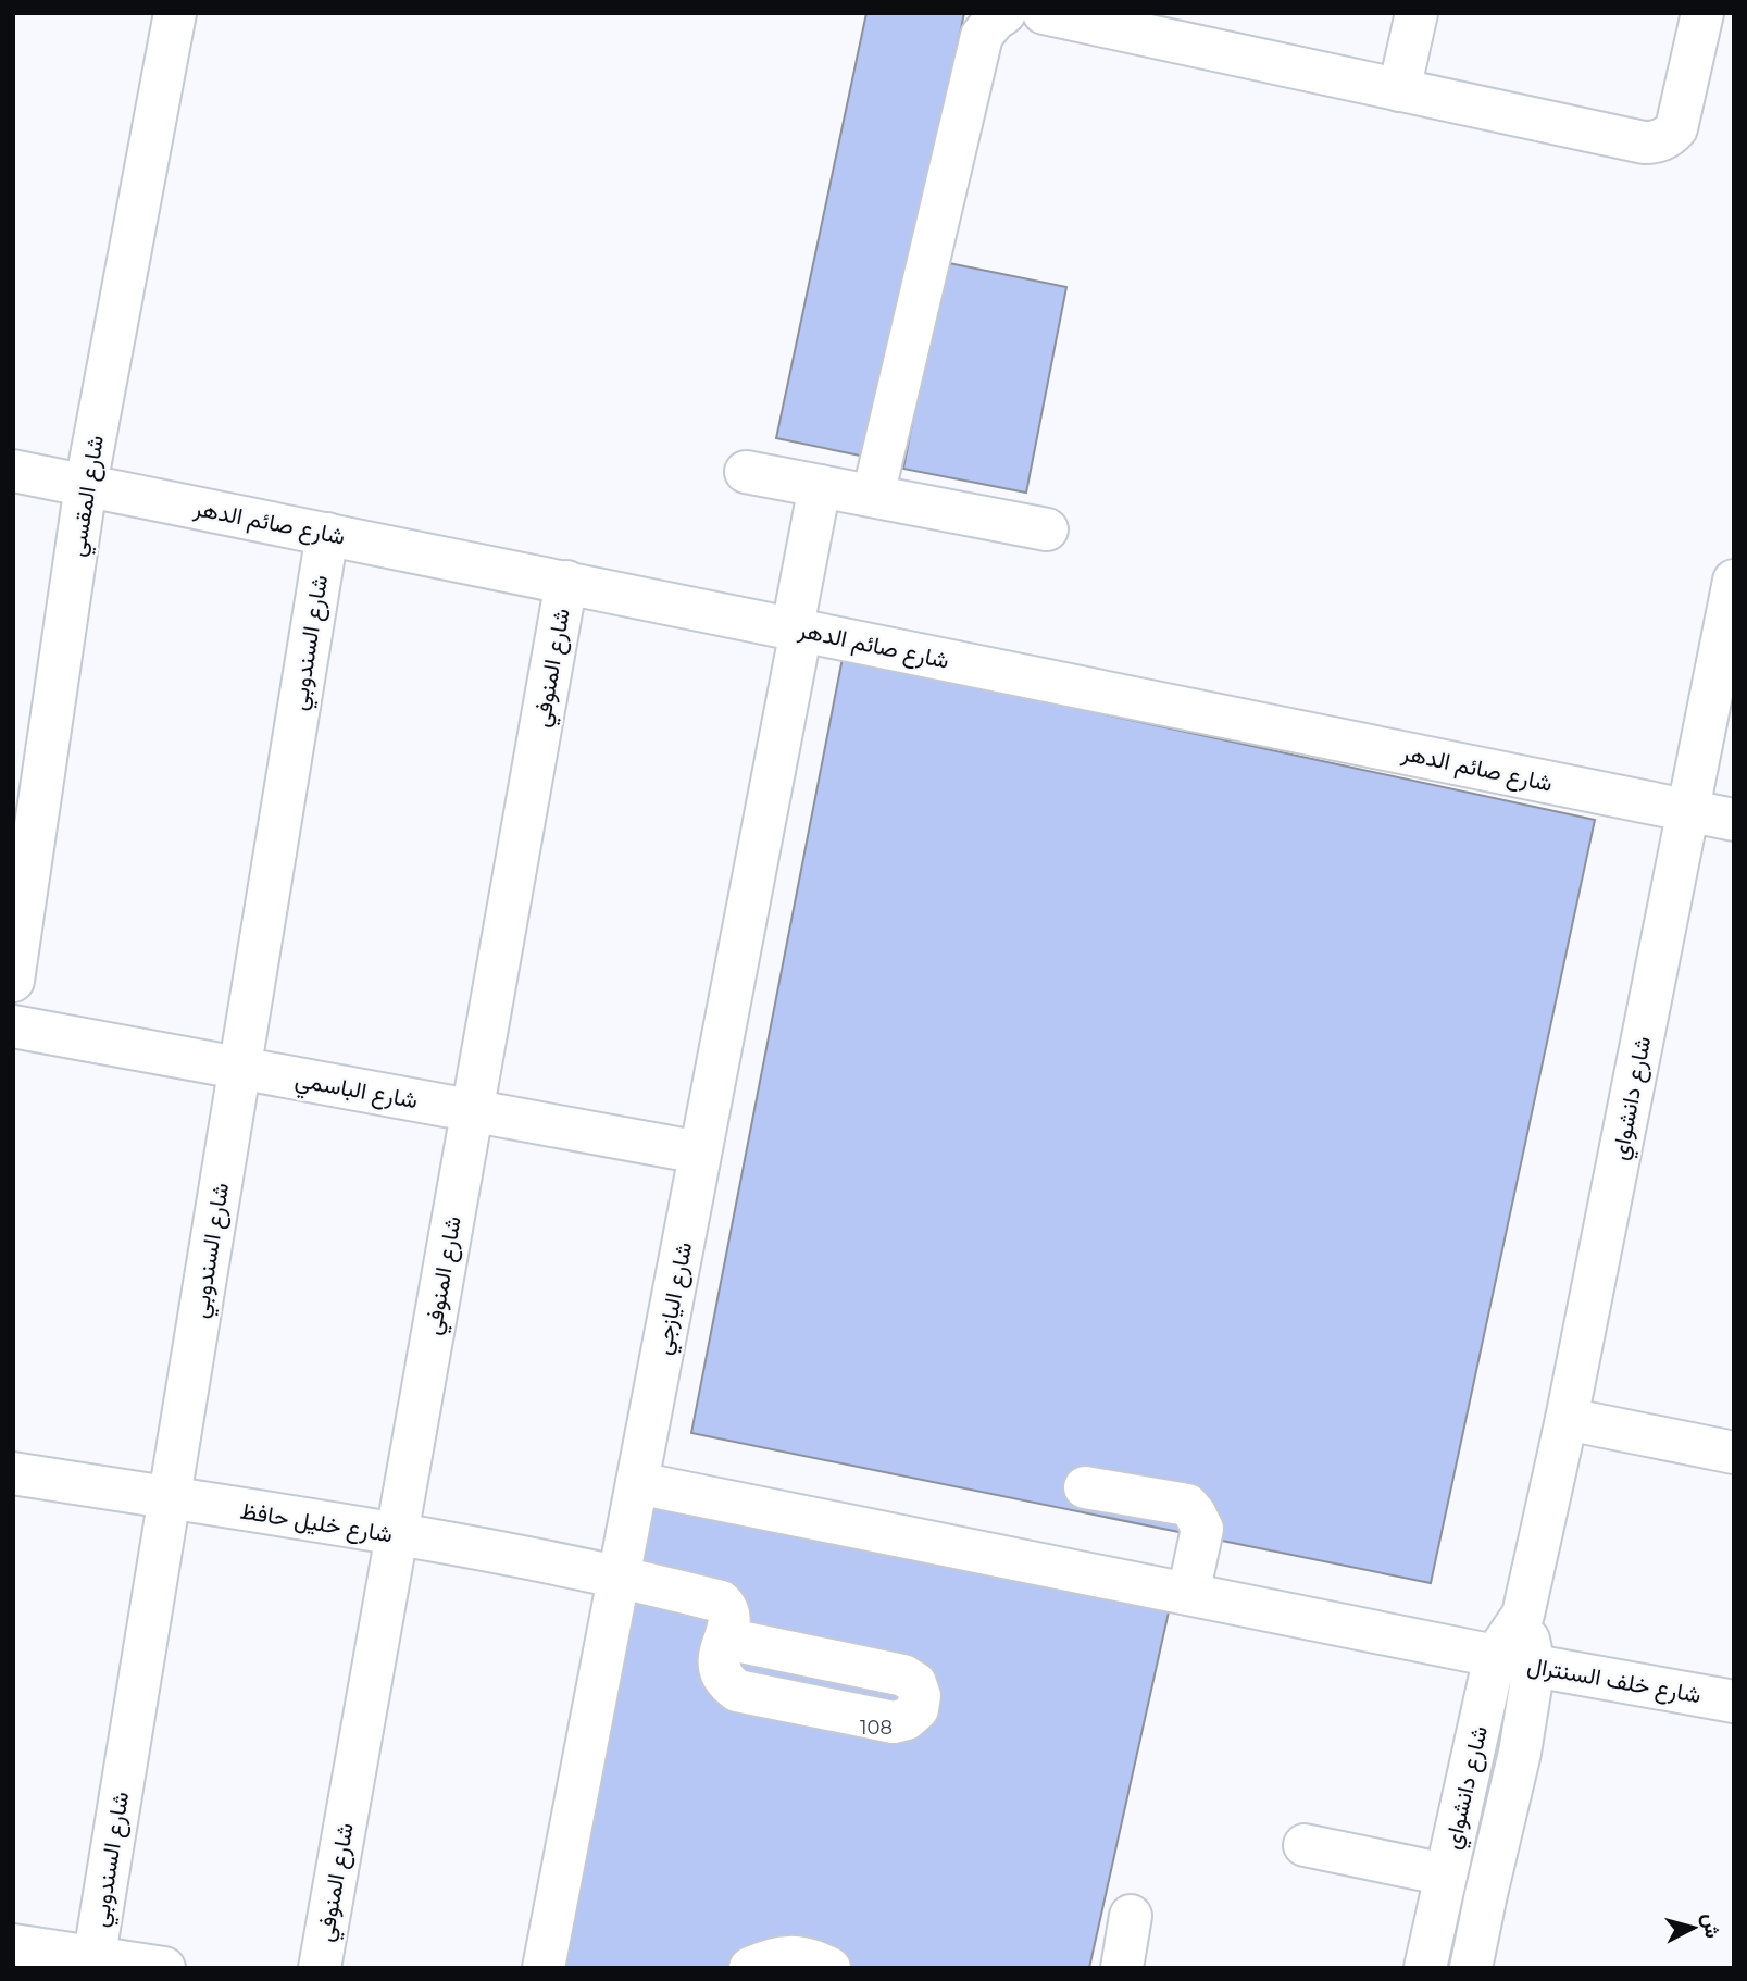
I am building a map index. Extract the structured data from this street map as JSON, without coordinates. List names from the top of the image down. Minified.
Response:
{"streets":{"street":["شارع المقسي","شارع صائم الدهر","شارع السندوبي","شارع المنوفي","شارع الباسمي","شارع دانشواي","شارع اليازجي","شارع خليل حافظ","شارع خلف السنترال"]},"crossings":[["شارع المقسي","شارع صائم الدهر"],["شارع صائم الدهر","شارع السندوبي"],["شارع صائم الدهر","شارع المنوفي"],["شارع صائم الدهر","شارع دانشواي"],["شارع صائم الدهر","شارع اليازجي"],["شارع السندوبي","شارع الباسمي"],["شارع السندوبي","شارع خليل حافظ"],["شارع المنوفي","شارع الباسمي"],["شارع المنوفي","شارع خليل حافظ"],["شارع الباسمي","شارع اليازجي"],["شارع دانشواي","شارع خلف السنترال"],["شارع اليازجي","شارع خليل حافظ"],["شارع اليازجي","شارع خلف السنترال"]],"house_numbers":["108"],"north":"right"}
